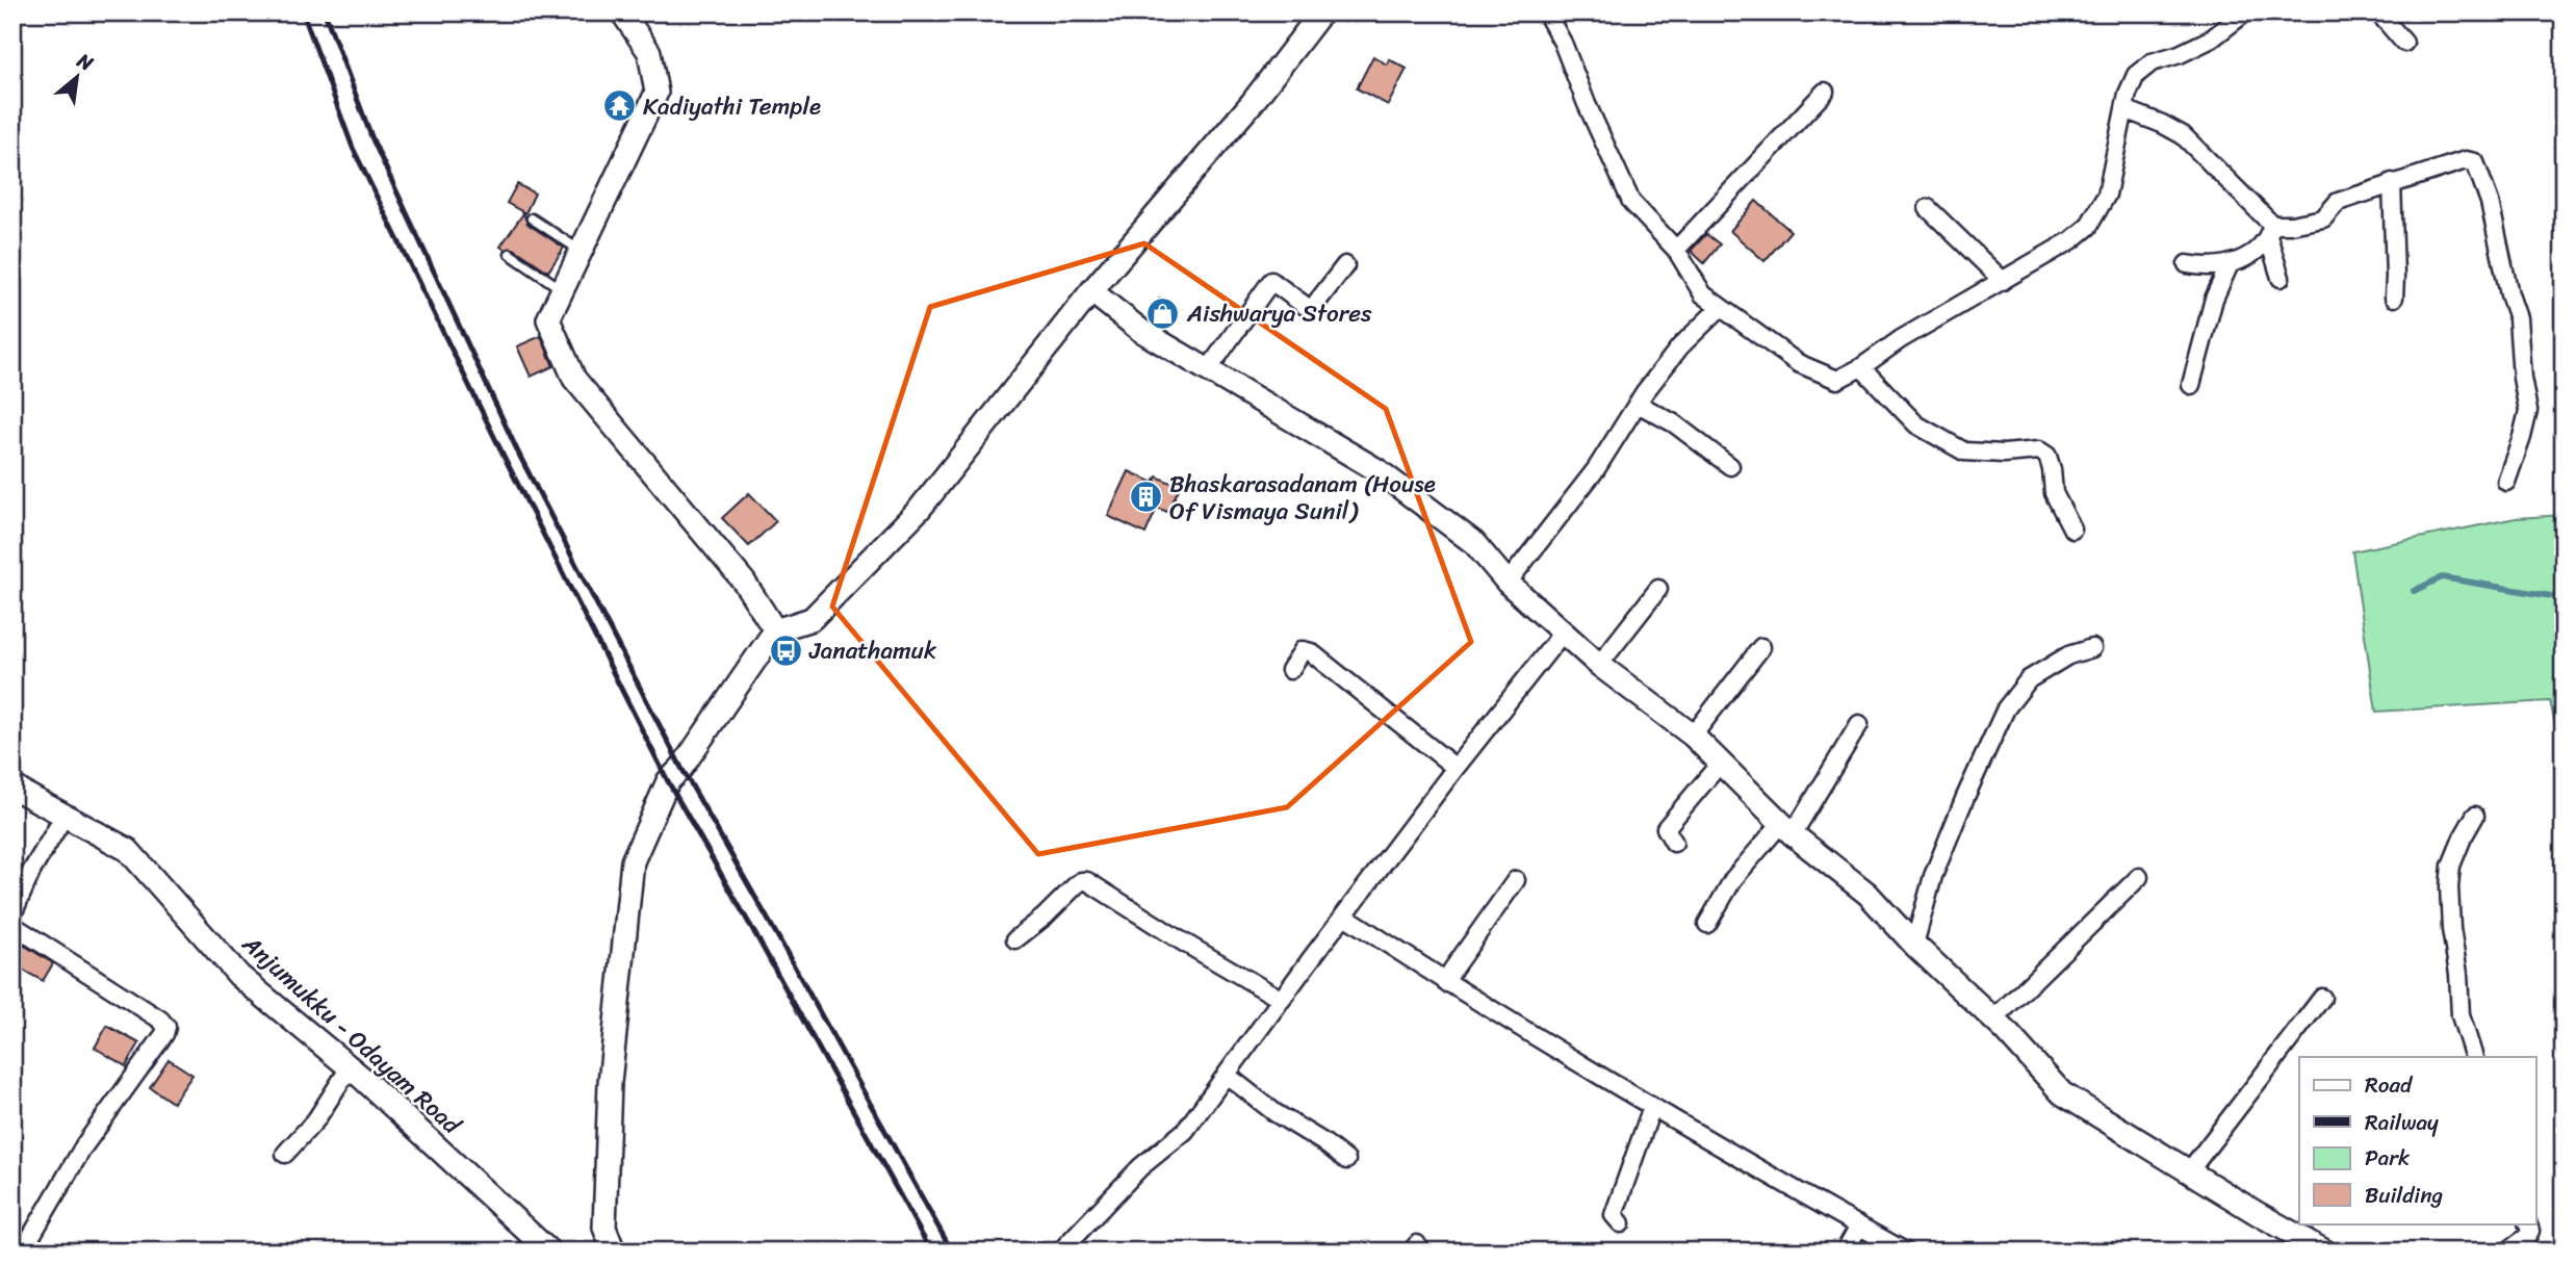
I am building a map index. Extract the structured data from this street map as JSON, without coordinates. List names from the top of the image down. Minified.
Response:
{"streets":{"main road":["Anjumukku - Odayam Road"]},"places":{"temple":["Kadiyathi Temple"],"shop":["Aishwarya Stores"],"building":["Bhaskarasadanam (House Of Vismaya Sunil)"],"bus stop":["Janathamuk"]},"legend":["Road","Railway","Park","Building"],"north":"top right"}
